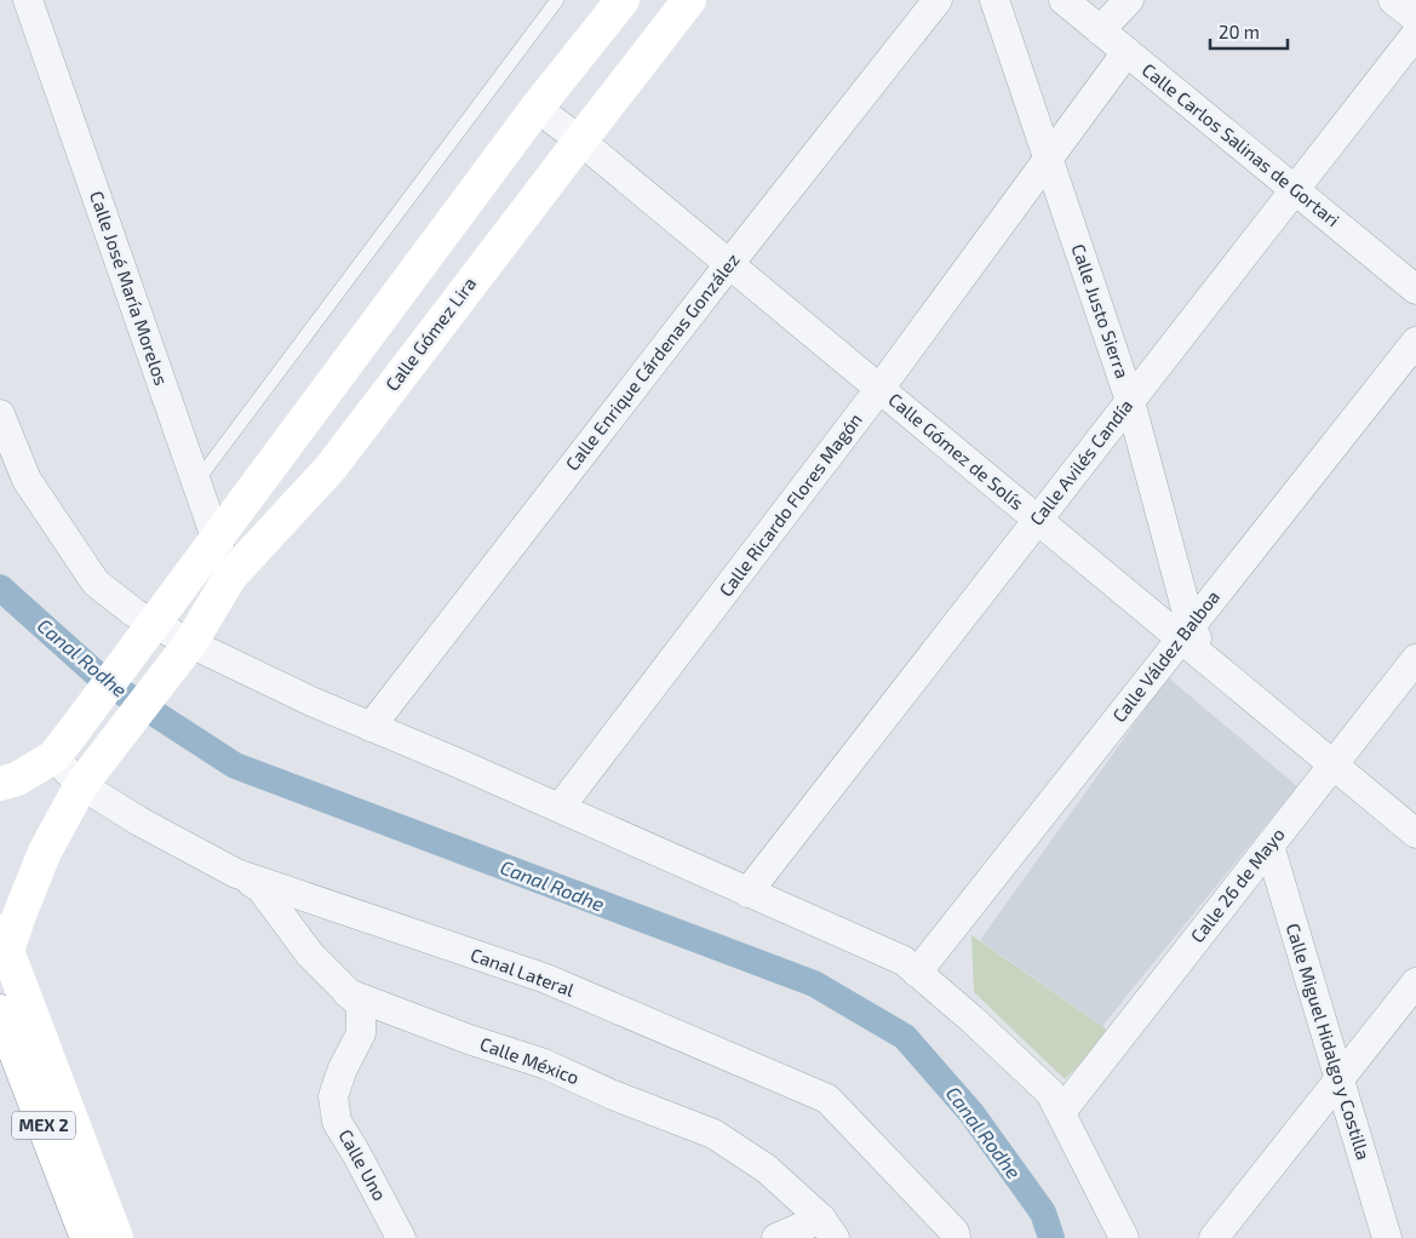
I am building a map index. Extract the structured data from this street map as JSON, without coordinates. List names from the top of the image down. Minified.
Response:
{"streets":{"main road":["Calle Gómez Lira","MEX 2"],"street":["Calle Carlos Salinas de Gortari","Calle José María Morelos","Calle Justo Sierra","Calle Enrique Cárdenas González","Calle Gómez de Solís","Calle Avilés Candía","Calle Ricardo Flores Magón","Calle Váldez Balboa","Calle 26 de Mayo","Canal Lateral","Calle Miguel Hidalgo y Costilla","Calle México","Calle Uno"]},"crossings":[["Calle Carlos Salinas de Gortari","Calle Avilés Candía"],["Calle Carlos Salinas de Gortari","Calle Ricardo Flores Magón"],["Calle José María Morelos","Calle Gómez Lira"],["Calle Justo Sierra","Calle Gómez de Solís"],["Calle Justo Sierra","Calle Avilés Candía"],["Calle Justo Sierra","Calle Ricardo Flores Magón"],["Calle Justo Sierra","Calle Váldez Balboa"],["Calle Justo Sierra","Calle 26 de Mayo"],["Calle Gómez Lira","Calle Gómez de Solís"],["Calle Gómez Lira","Canal Lateral"],["Calle Enrique Cárdenas González","Calle Gómez de Solís"],["Calle Gómez de Solís","Calle Avilés Candía"],["Calle Gómez de Solís","Calle Ricardo Flores Magón"],["Calle Gómez de Solís","Calle Váldez Balboa"],["Calle 26 de Mayo","Calle Miguel Hidalgo y Costilla"],["Canal Lateral","Calle México"],["Calle México","Calle Uno"]],"water":["Canal Rodhe"],"scale_bar":"20 m"}
